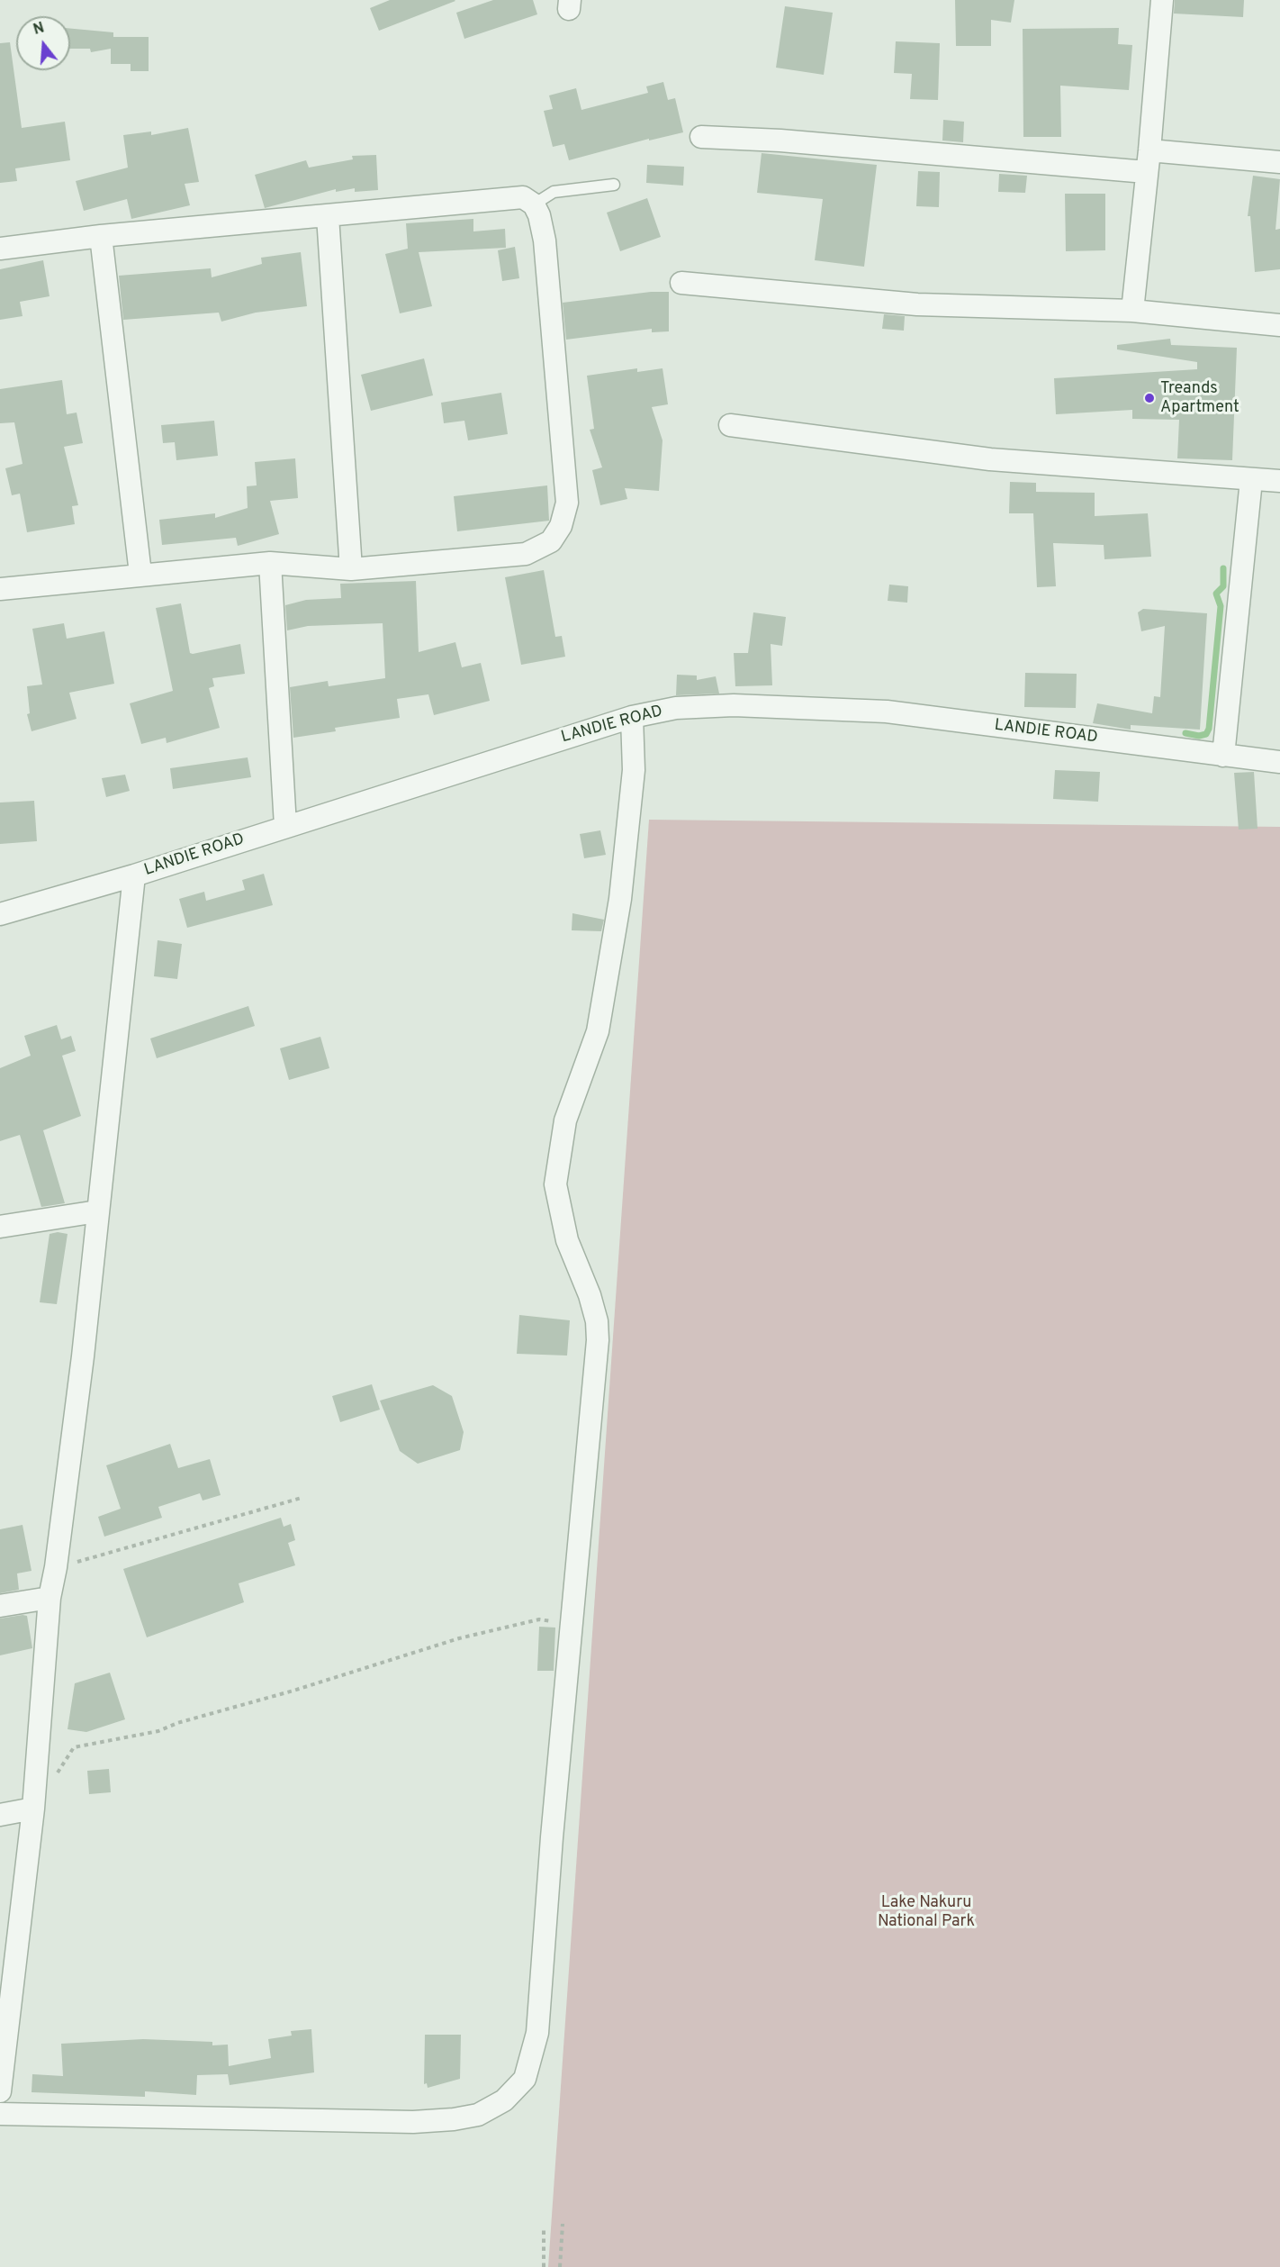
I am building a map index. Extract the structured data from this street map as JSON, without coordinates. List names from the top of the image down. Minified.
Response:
{"streets":{"street":["LANDIE ROAD"]},"parks":["Lake Nakuru National Park"],"places":["Treands Apartment"],"north":"top"}
